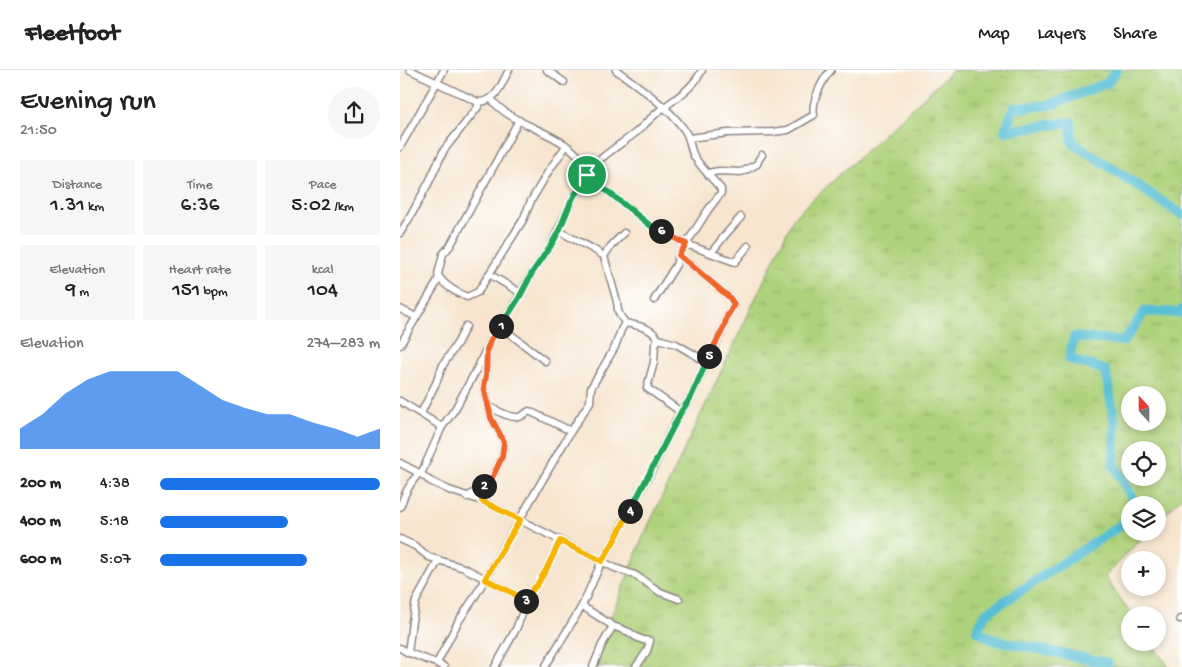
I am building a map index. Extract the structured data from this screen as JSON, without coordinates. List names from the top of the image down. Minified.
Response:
{"north":"top","page":{"header":"Fleetfoot","nav":["Map","Layers","Share"],"heading":["Evening run","21:50"],"stats":[["Distance","1.31 km"],["Time","6:36"],["Pace","5:02 /km"],["Elevation","9 m"],["Heart rate","151 bpm"],["kcal","104"]],"pins":["6","1","5","2","4","3"],"chart":["Elevation","274–283 m"],"map_buttons":["+","−"],"list":[{"name":"200 m","note":"4:38"},{"name":"400 m","note":"5:18"},{"name":"600 m","note":"5:07"}]}}
